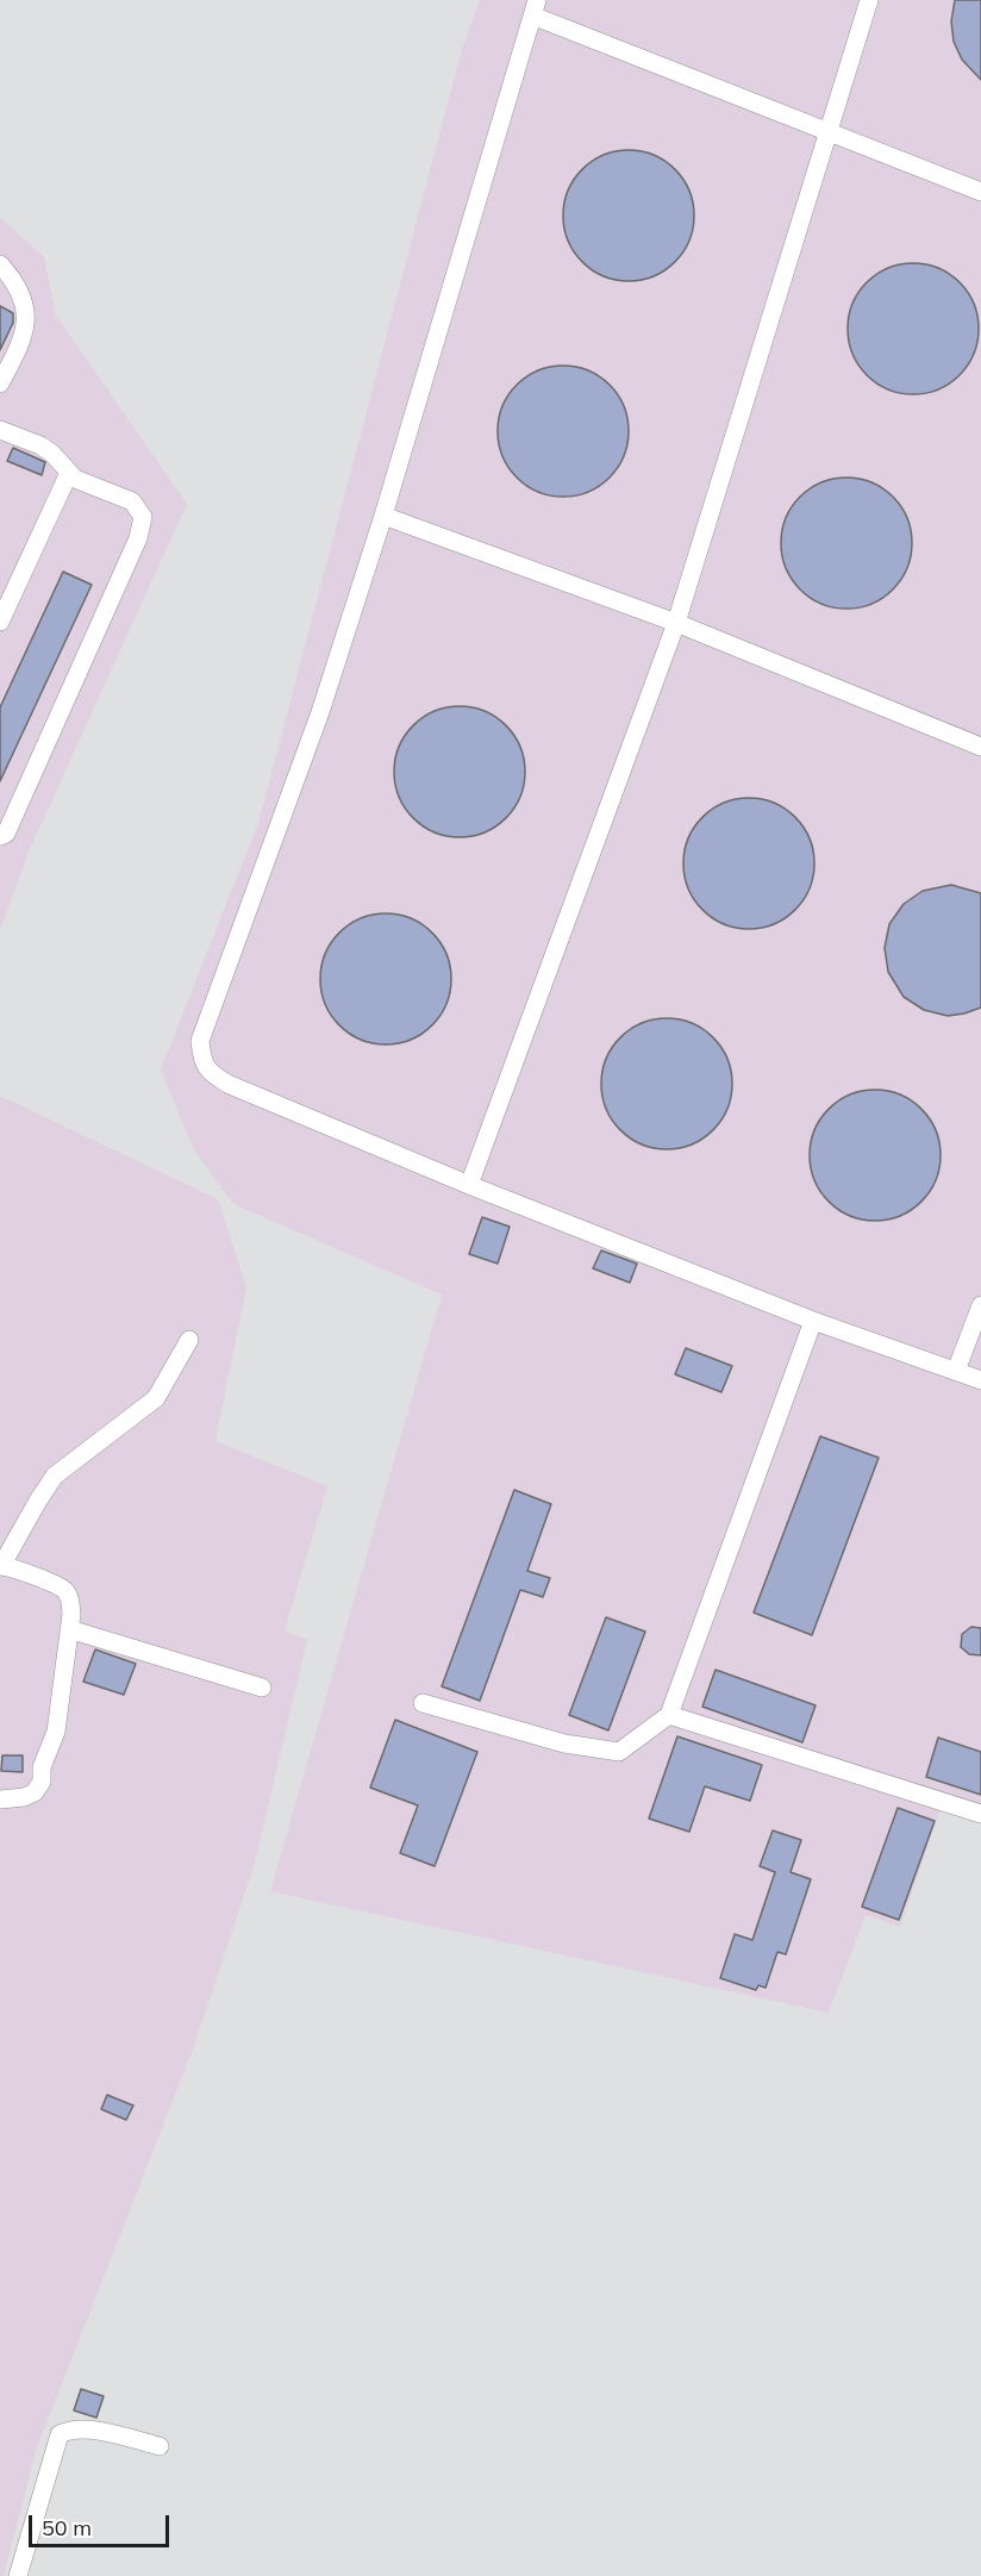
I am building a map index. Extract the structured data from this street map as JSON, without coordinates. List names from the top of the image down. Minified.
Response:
{"scale_bar":"50 m"}
